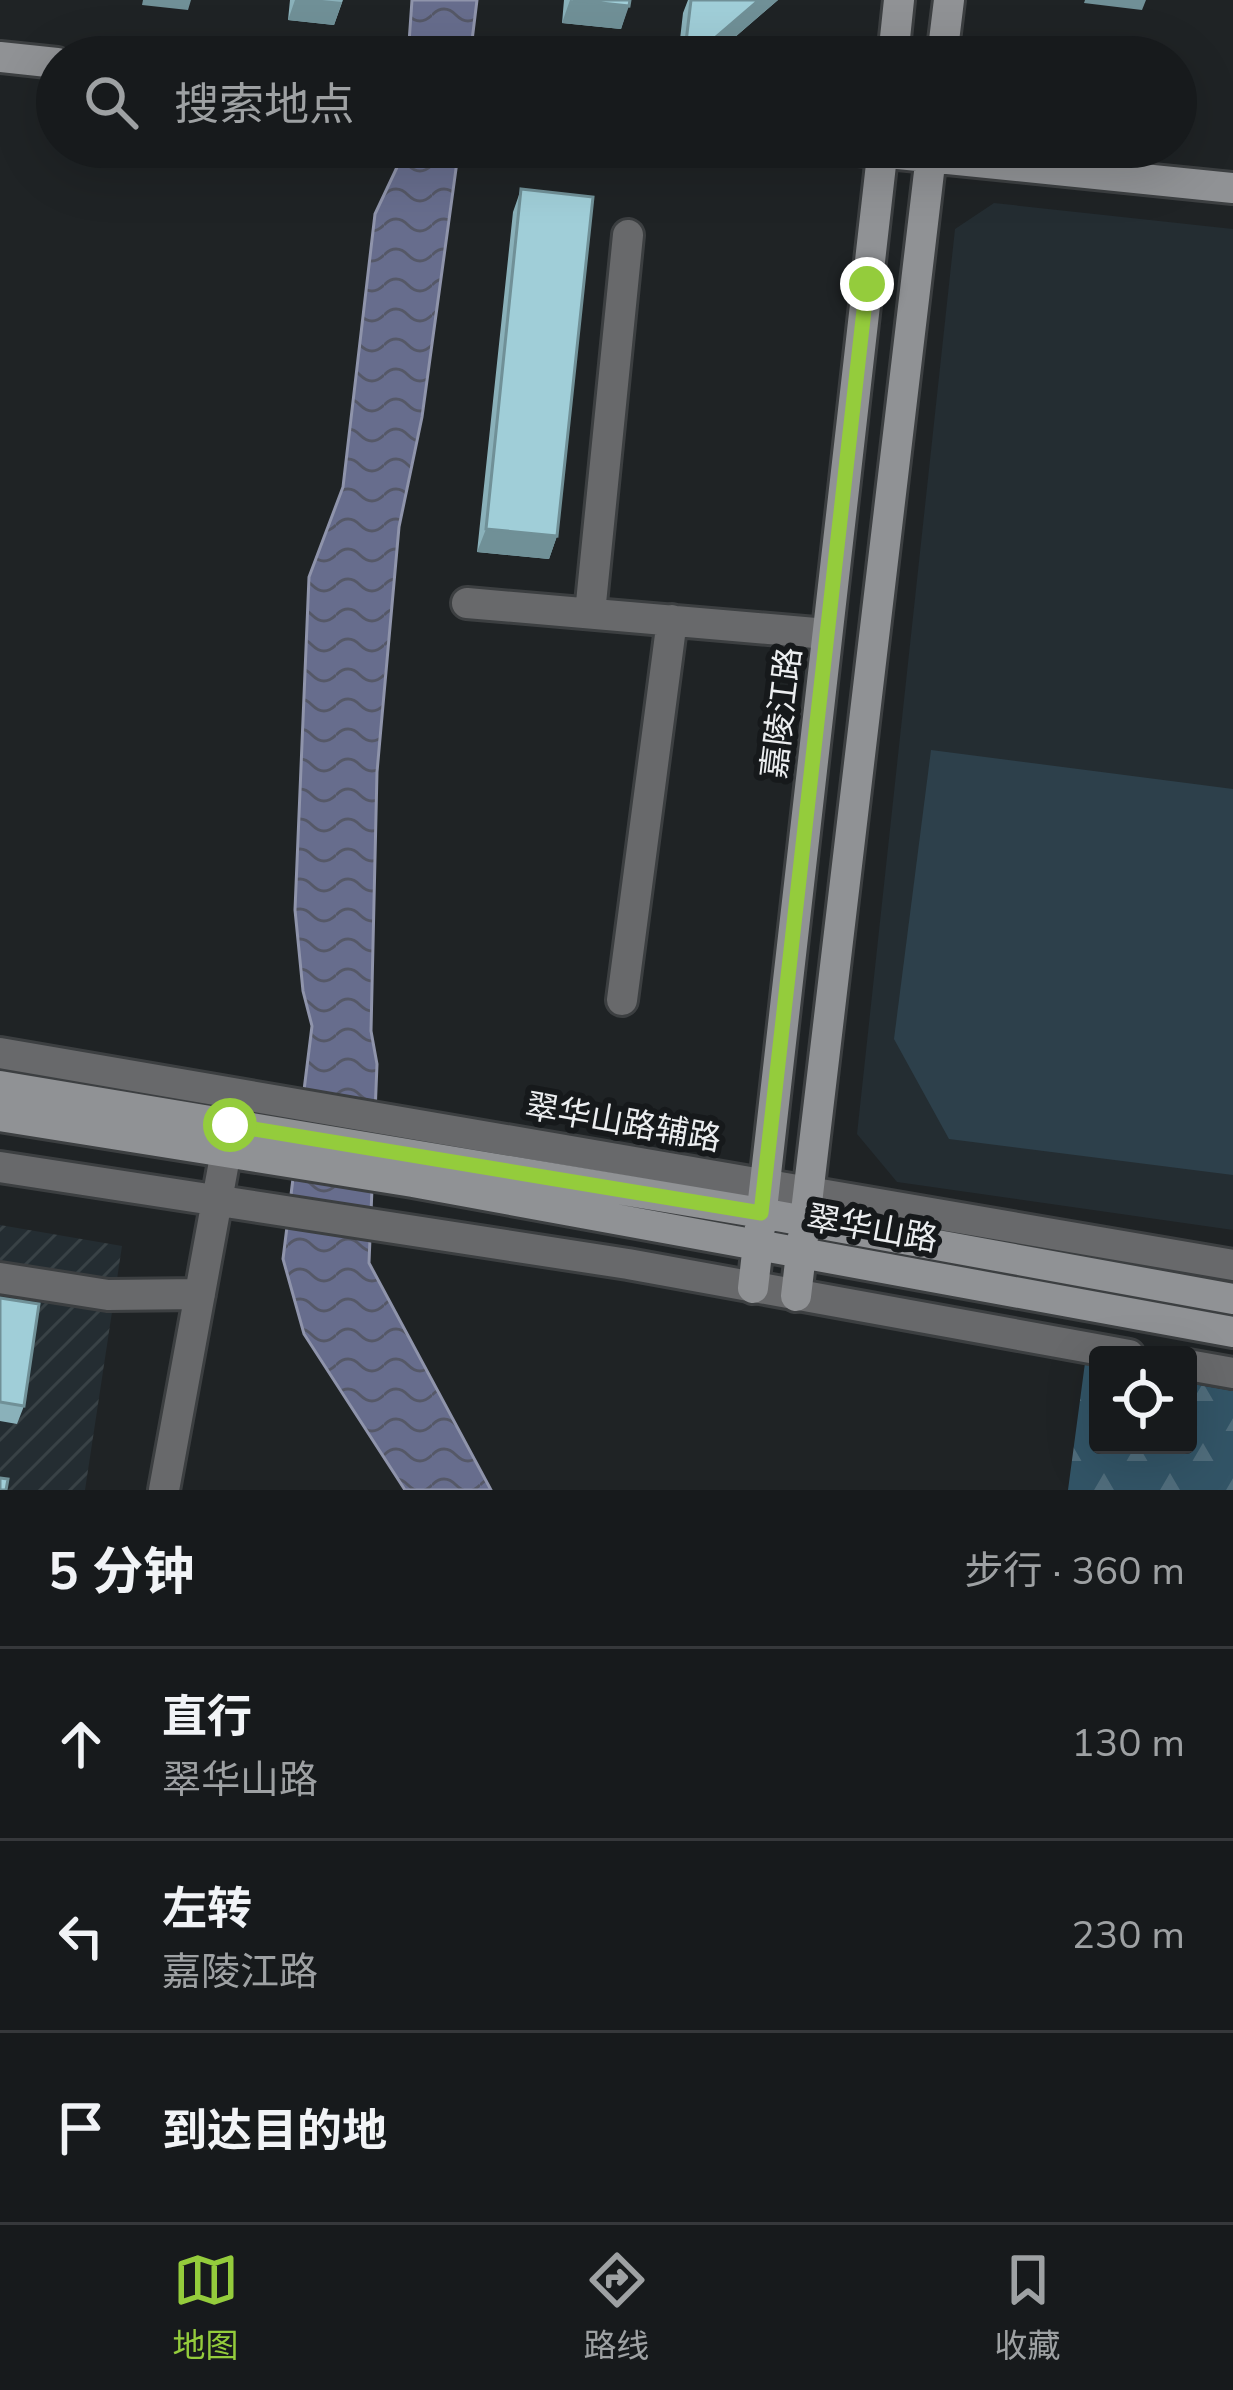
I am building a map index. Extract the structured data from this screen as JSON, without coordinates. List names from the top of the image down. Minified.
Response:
{"streets":{"street":["嘉陵江路","翠华山路辅路","翠华山路"]},"crossings":[["嘉陵江路","翠华山路辅路"],["嘉陵江路","翠华山路"],["翠华山路辅路","翠华山路"]],"page":{"search":"搜索地点","heading":["5 分钟","步行 · 360 m"],"list":[["直行","翠华山路","130 m"],["左转","嘉陵江路","230 m"],"到达目的地"],"nav":["地图","路线","收藏"]}}
